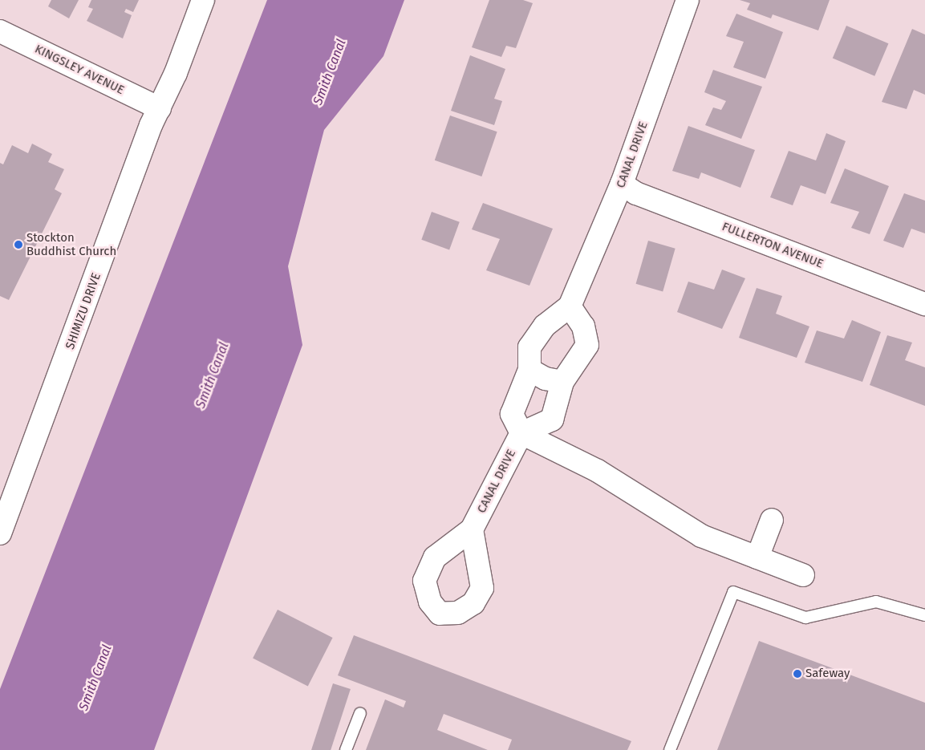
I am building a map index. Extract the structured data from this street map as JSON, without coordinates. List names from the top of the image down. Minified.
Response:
{"streets":{"street":["KINGSLEY AVENUE","CANAL DRIVE","FULLERTON AVENUE","SHIMIZU DRIVE"]},"crossings":[["KINGSLEY AVENUE","SHIMIZU DRIVE"],["CANAL DRIVE","FULLERTON AVENUE"]],"water":["Smith Canal"],"places":["Stockton Buddhist Church","Safeway"]}
